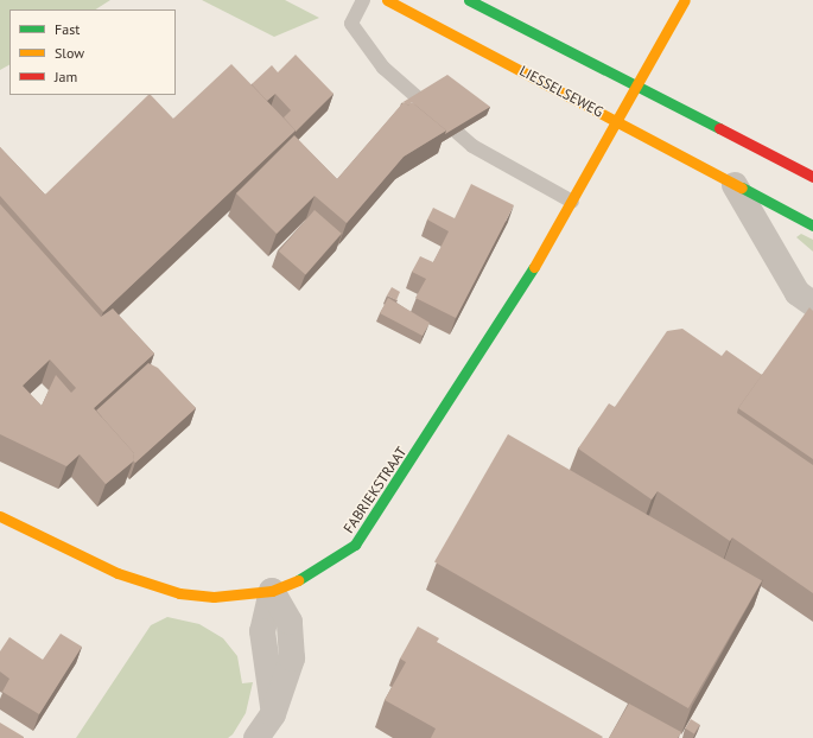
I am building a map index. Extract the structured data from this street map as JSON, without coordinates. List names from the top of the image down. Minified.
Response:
{"streets":{"street":["LIESSELSEWEG","FABRIEKSTRAAT"]},"crossings":[["LIESSELSEWEG","FABRIEKSTRAAT"]],"legend":["Fast","Slow","Jam"]}
